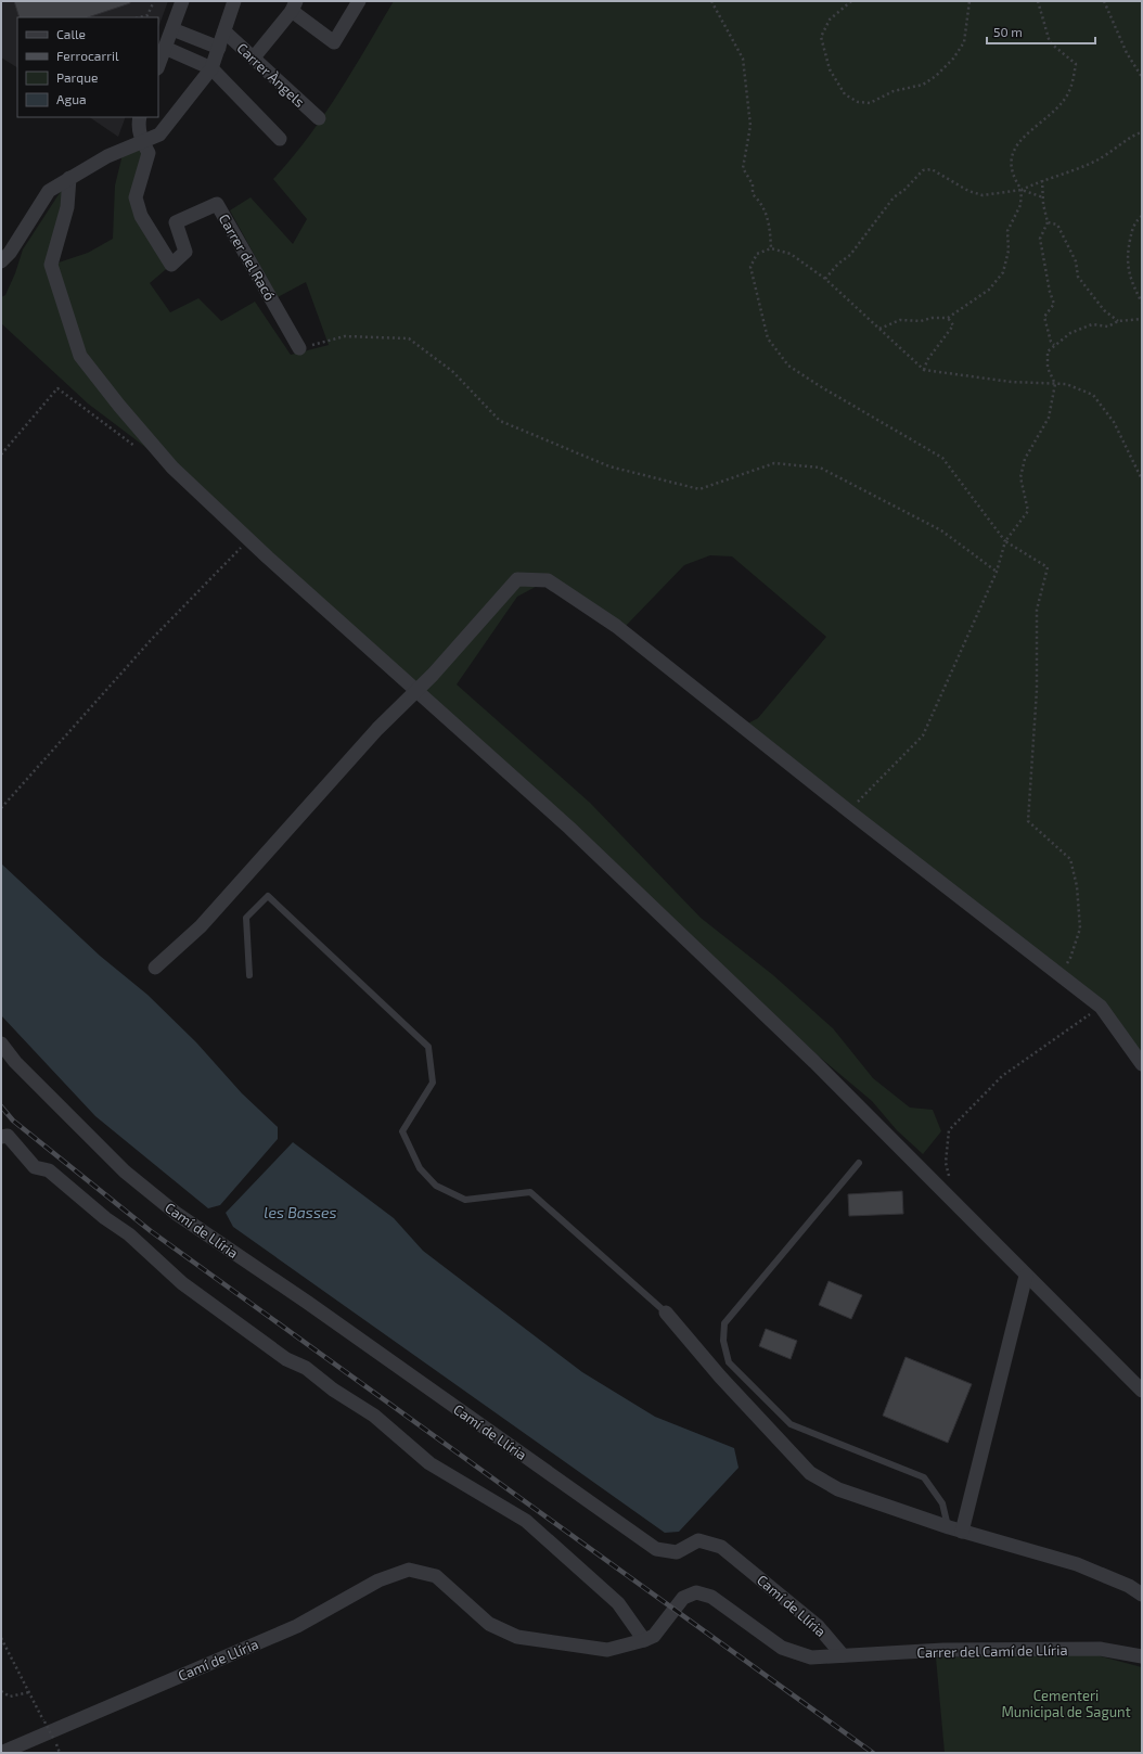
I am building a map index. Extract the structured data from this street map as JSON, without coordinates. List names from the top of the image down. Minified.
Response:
{"streets":{"street":["Carrer Àngels","Carrer del Racó","Camí de Llíria","Carrer del Camí de Llíria"]},"crossings":[["Camí de Llíria","Carrer del Camí de Llíria"]],"water":["les Basses"],"parks":["Cementeri Municipal de Sagunt"],"legend":["Calle","Ferrocarril","Parque","Agua"],"scale_bar":"50 m"}
